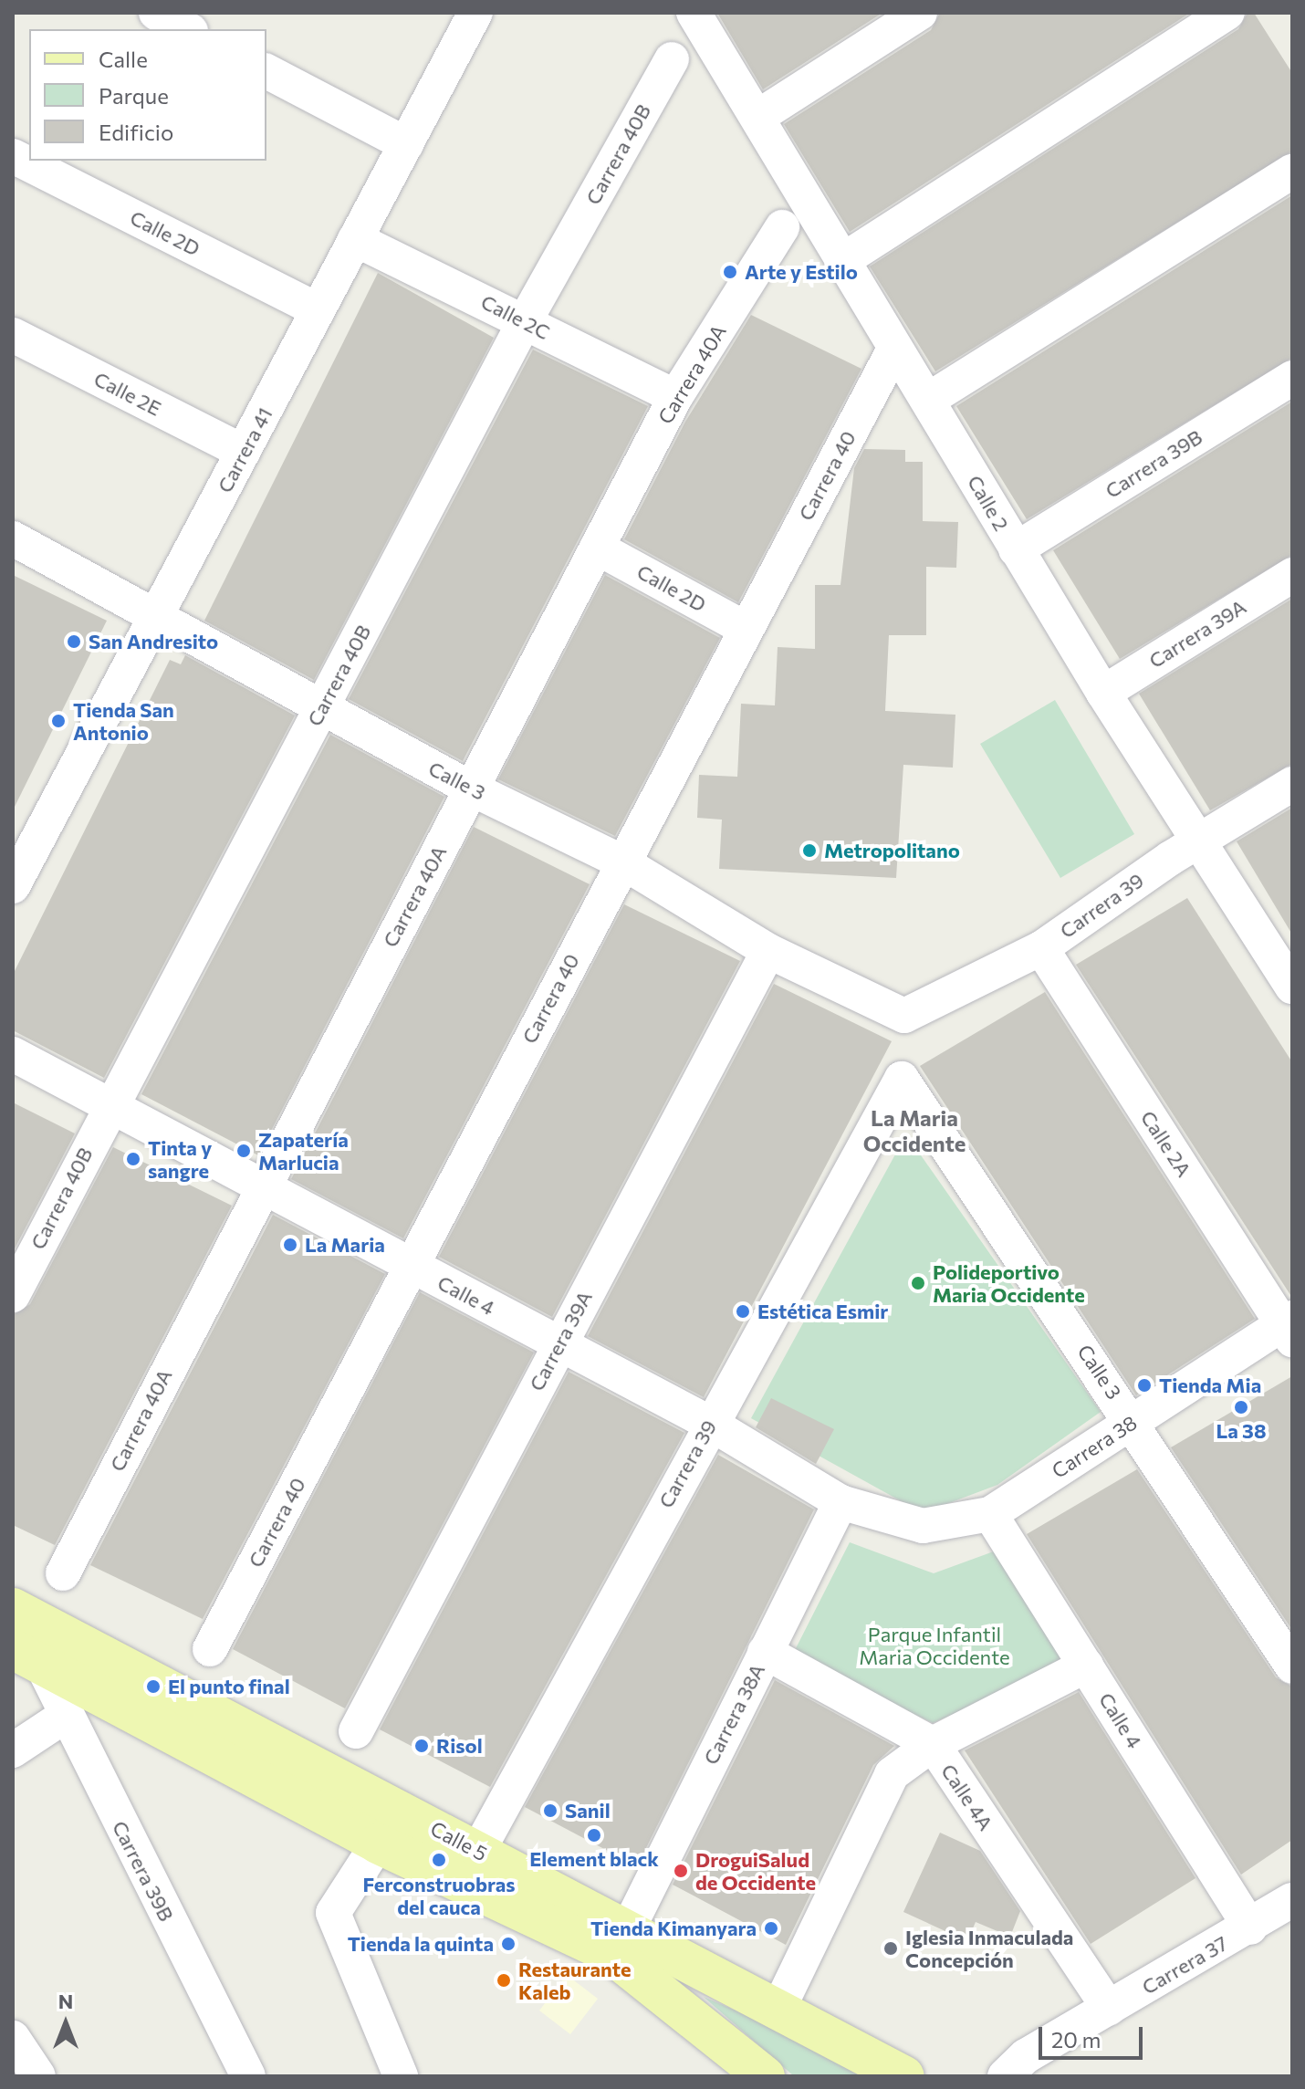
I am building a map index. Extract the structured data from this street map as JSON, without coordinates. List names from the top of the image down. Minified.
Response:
{"streets":{"main road":["Calle 5"],"street":["Carrera 40B","Calle 2D","Calle 2C","Carrera 40A","Calle 2E","Carrera 41","Carrera 39B","Carrera 40","Calle 2","Carrera 39A","Calle 3","Carrera 39","Calle 2A","Calle 4","Carrera 38","Carrera 38A","Calle 4A","Carrera 37"]},"crossings":[["Carrera 40B","Calle 2C"],["Carrera 40B","Calle 3"],["Carrera 40B","Calle 4"],["Calle 2D","Carrera 40A"],["Calle 2D","Carrera 41"],["Calle 2D","Carrera 40"],["Calle 2C","Carrera 40A"],["Calle 2C","Carrera 41"],["Carrera 40A","Calle 3"],["Carrera 40A","Calle 4"],["Calle 2E","Carrera 41"],["Carrera 41","Calle 3"],["Carrera 39B","Calle 2"],["Carrera 39B","Calle 5"],["Carrera 40","Calle 2"],["Carrera 40","Calle 3"],["Carrera 40","Calle 4"],["Calle 2","Carrera 39A"],["Calle 2","Carrera 39"],["Carrera 39A","Calle 3"],["Carrera 39A","Calle 4"],["Calle 3","Carrera 39"],["Calle 3","Carrera 38"],["Carrera 39","Calle 2A"],["Carrera 39","Calle 4"],["Carrera 39","Calle 5"],["Calle 2A","Carrera 38"],["Calle 4","Carrera 38"],["Calle 4","Carrera 38A"],["Calle 4","Carrera 37"],["Carrera 38A","Calle 4A"],["Carrera 38A","Calle 5"],["Calle 4A","Carrera 37"]],"districts":["La Maria Occidente"],"parks":["Parque Infantil Maria Occidente"],"places":["Arte y Estilo","San Andresito","Tienda San Antonio","Metropolitano","Zapatería Marlucia","Tinta y sangre","La Maria","Polideportivo Maria Occidente","Estética Esmir","Tienda Mia","La 38","El punto final","Risol","Sanil","Element black","Ferconstruobras del cauca","DroguiSalud de Occidente","Tienda Kimanyara","Tienda la quinta","Iglesia Inmaculada Concepción","Restaurante Kaleb"],"legend":["Calle","Parque","Edificio"],"scale_bar":"20 m","north":"top"}
